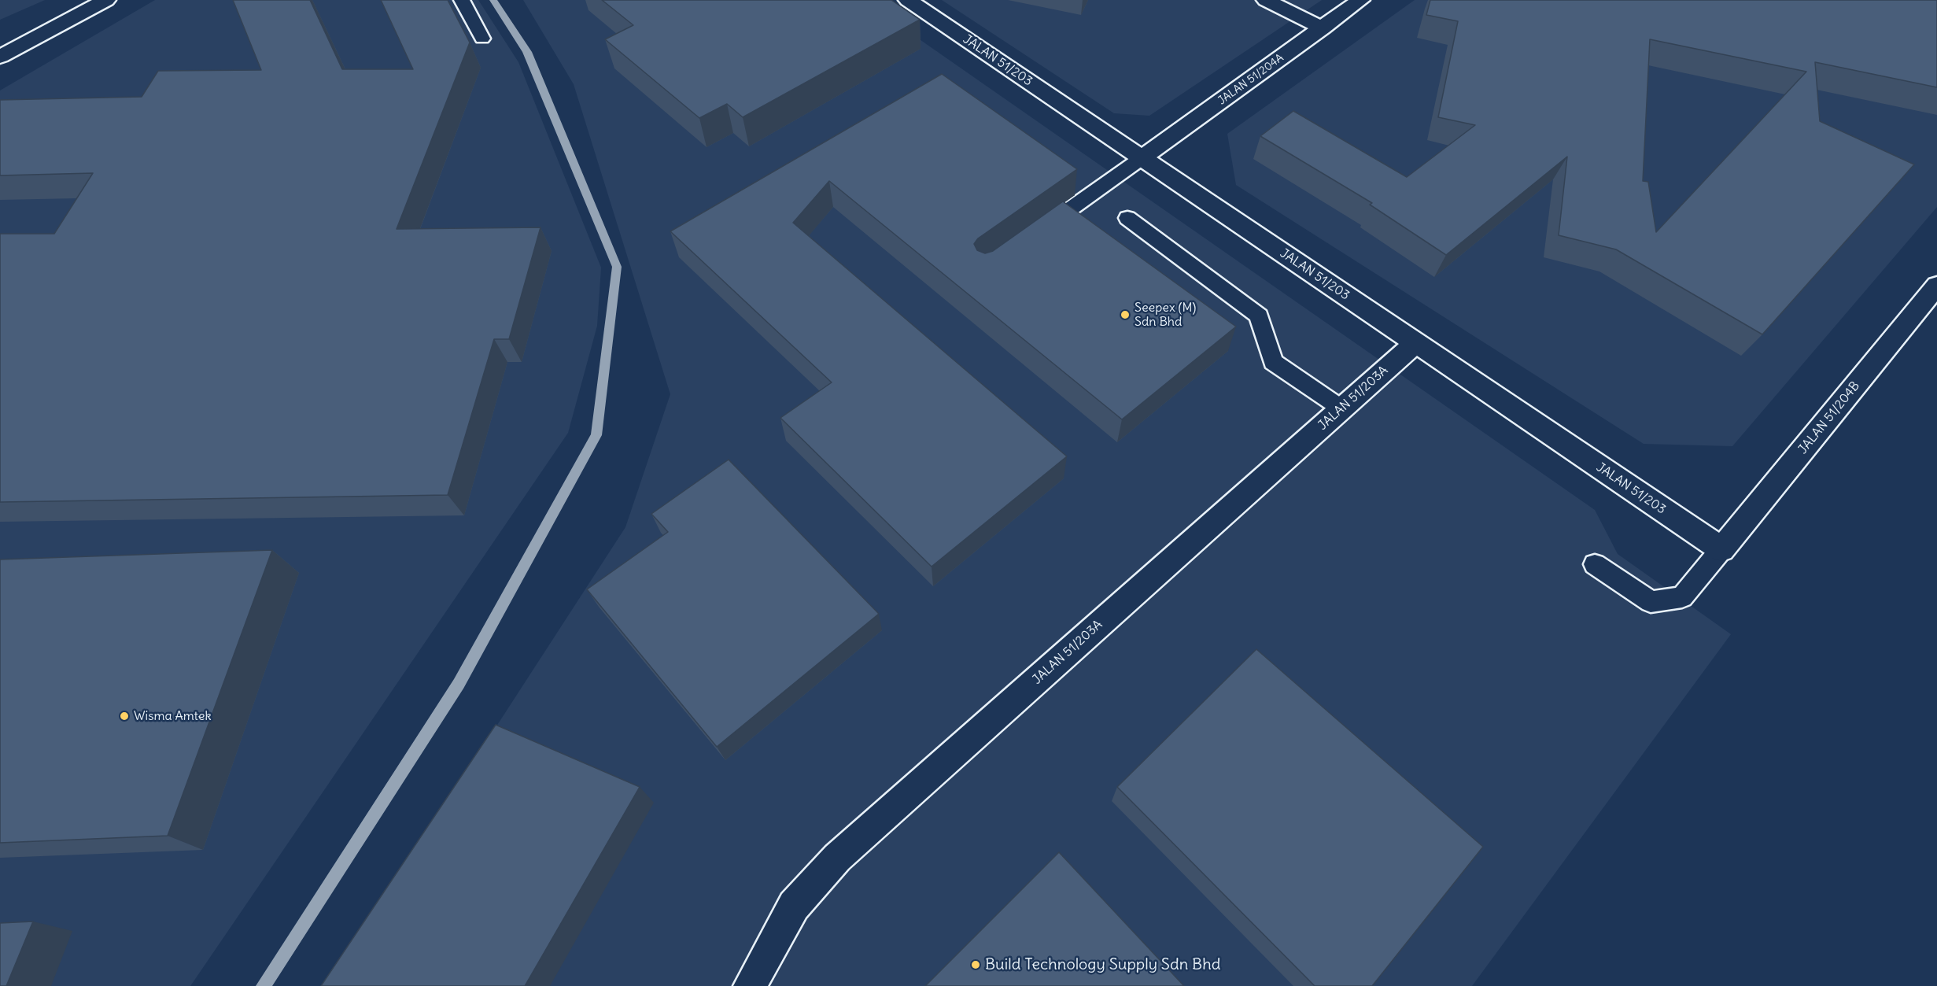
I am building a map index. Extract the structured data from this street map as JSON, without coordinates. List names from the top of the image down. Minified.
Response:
{"streets":{"street":["JALAN 51/203","JALAN 51/204A","JALAN 51/203A","JALAN 51/204B"]},"crossings":[["JALAN 51/203","JALAN 51/204A"],["JALAN 51/203","JALAN 51/203A"],["JALAN 51/203","JALAN 51/204B"]],"places":["Seepex (M) Sdn Bhd","Wisma Amtek","Build Technology Supply Sdn Bhd"]}
